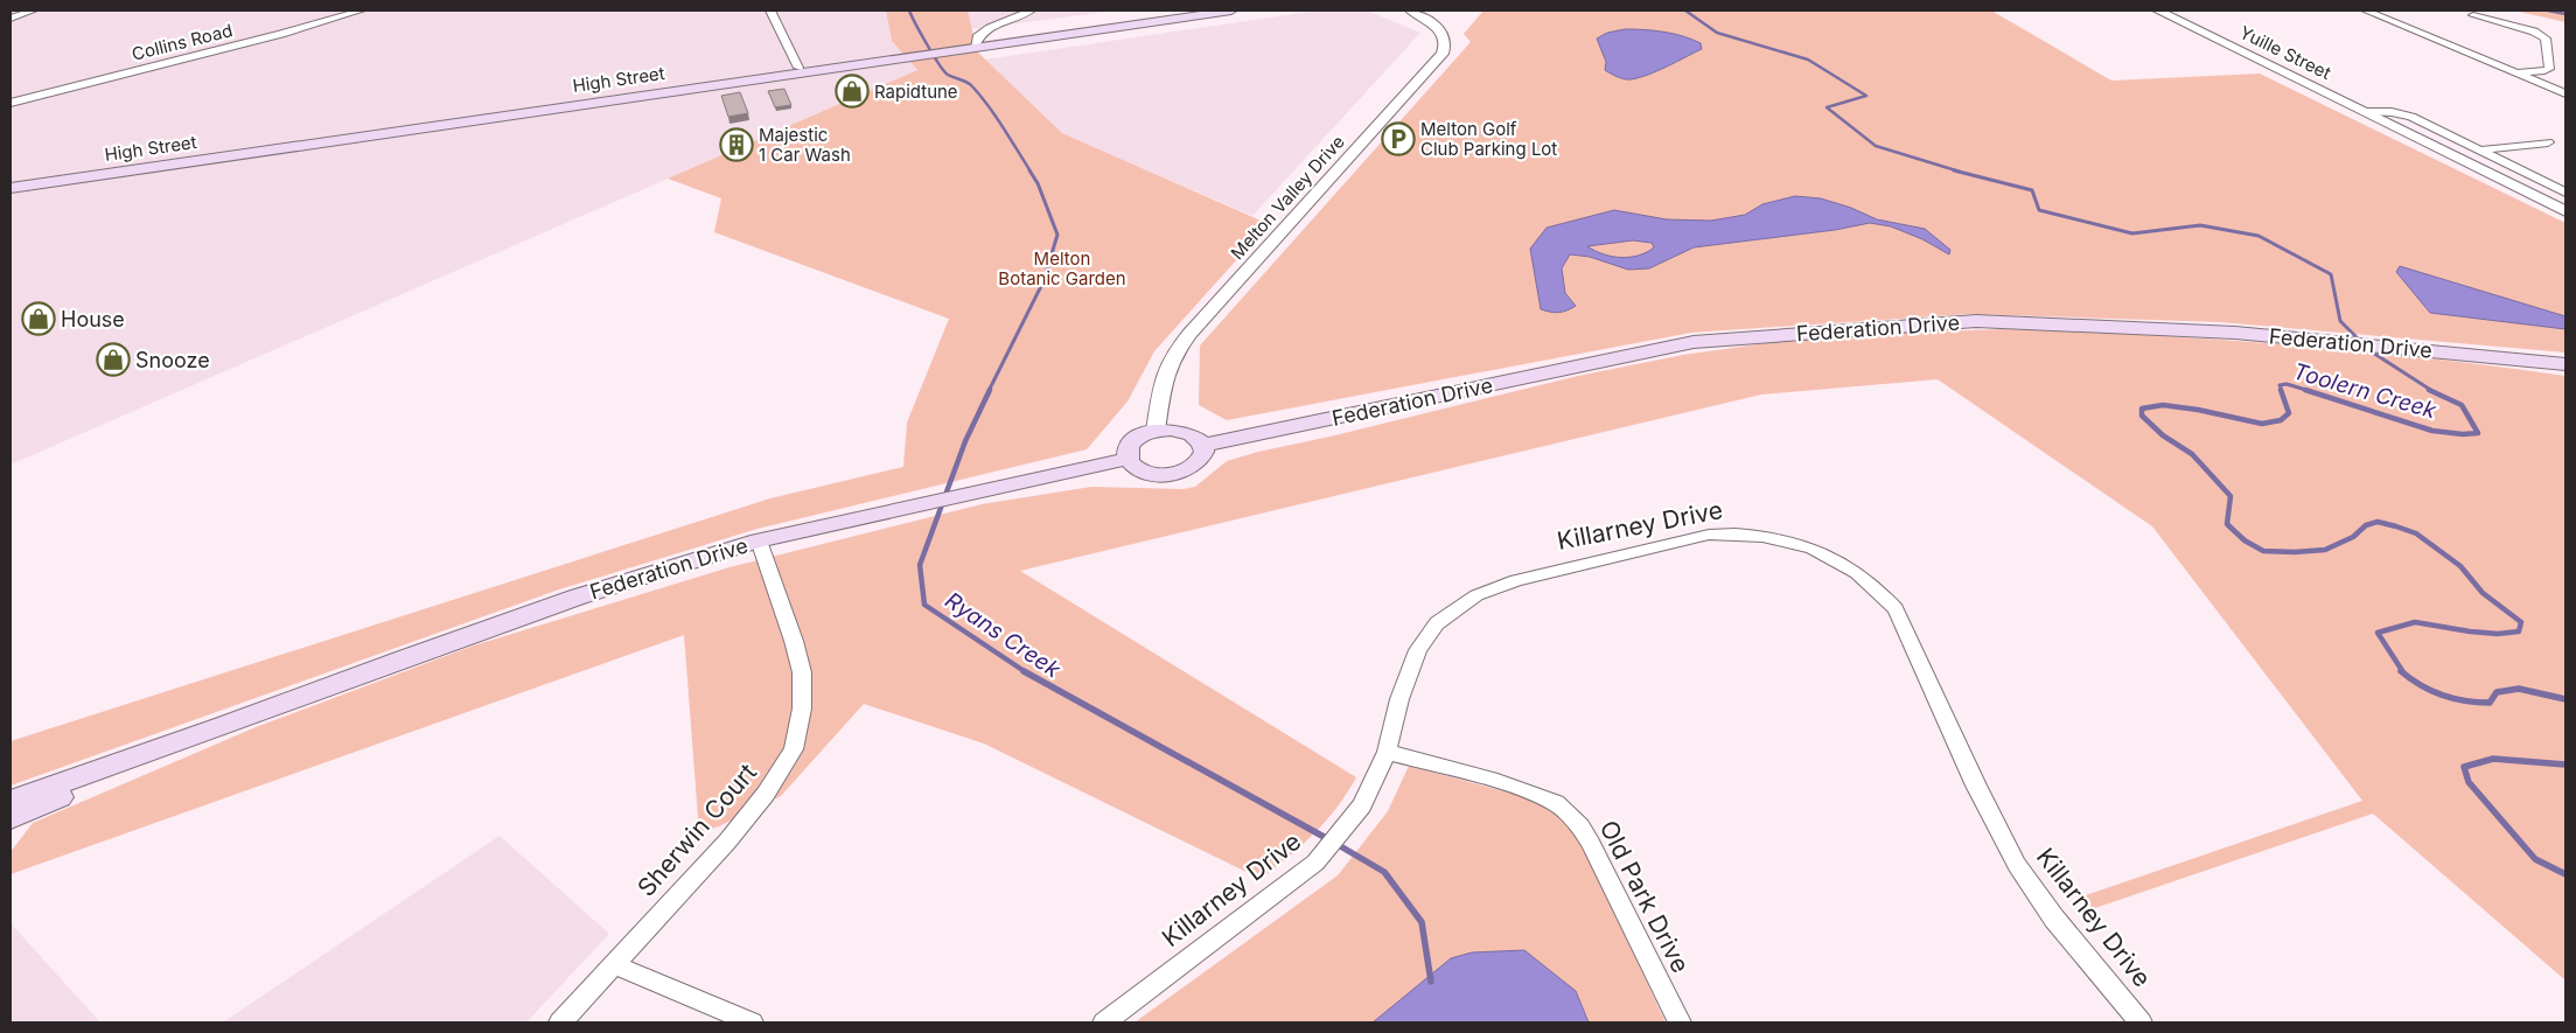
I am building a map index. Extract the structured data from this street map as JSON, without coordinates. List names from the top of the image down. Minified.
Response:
{"streets":{"main road":["High Street","Federation Drive"],"street":["Collins Road","Yuille Street","Melton Valley Drive","Killarney Drive","Sherwin Court","Old Park Drive"]},"crossings":[["Melton Valley Drive","Federation Drive"],["Federation Drive","Sherwin Court"],["Killarney Drive","Old Park Drive"]],"water":["Toolern Creek","Ryans Creek"],"parks":["Melton Botanic Garden"],"places":{"shop":["Rapidtune","House","Snooze"],"parking":["Melton Golf Club Parking Lot"],"building":["Majestic 1 Car Wash"]}}
